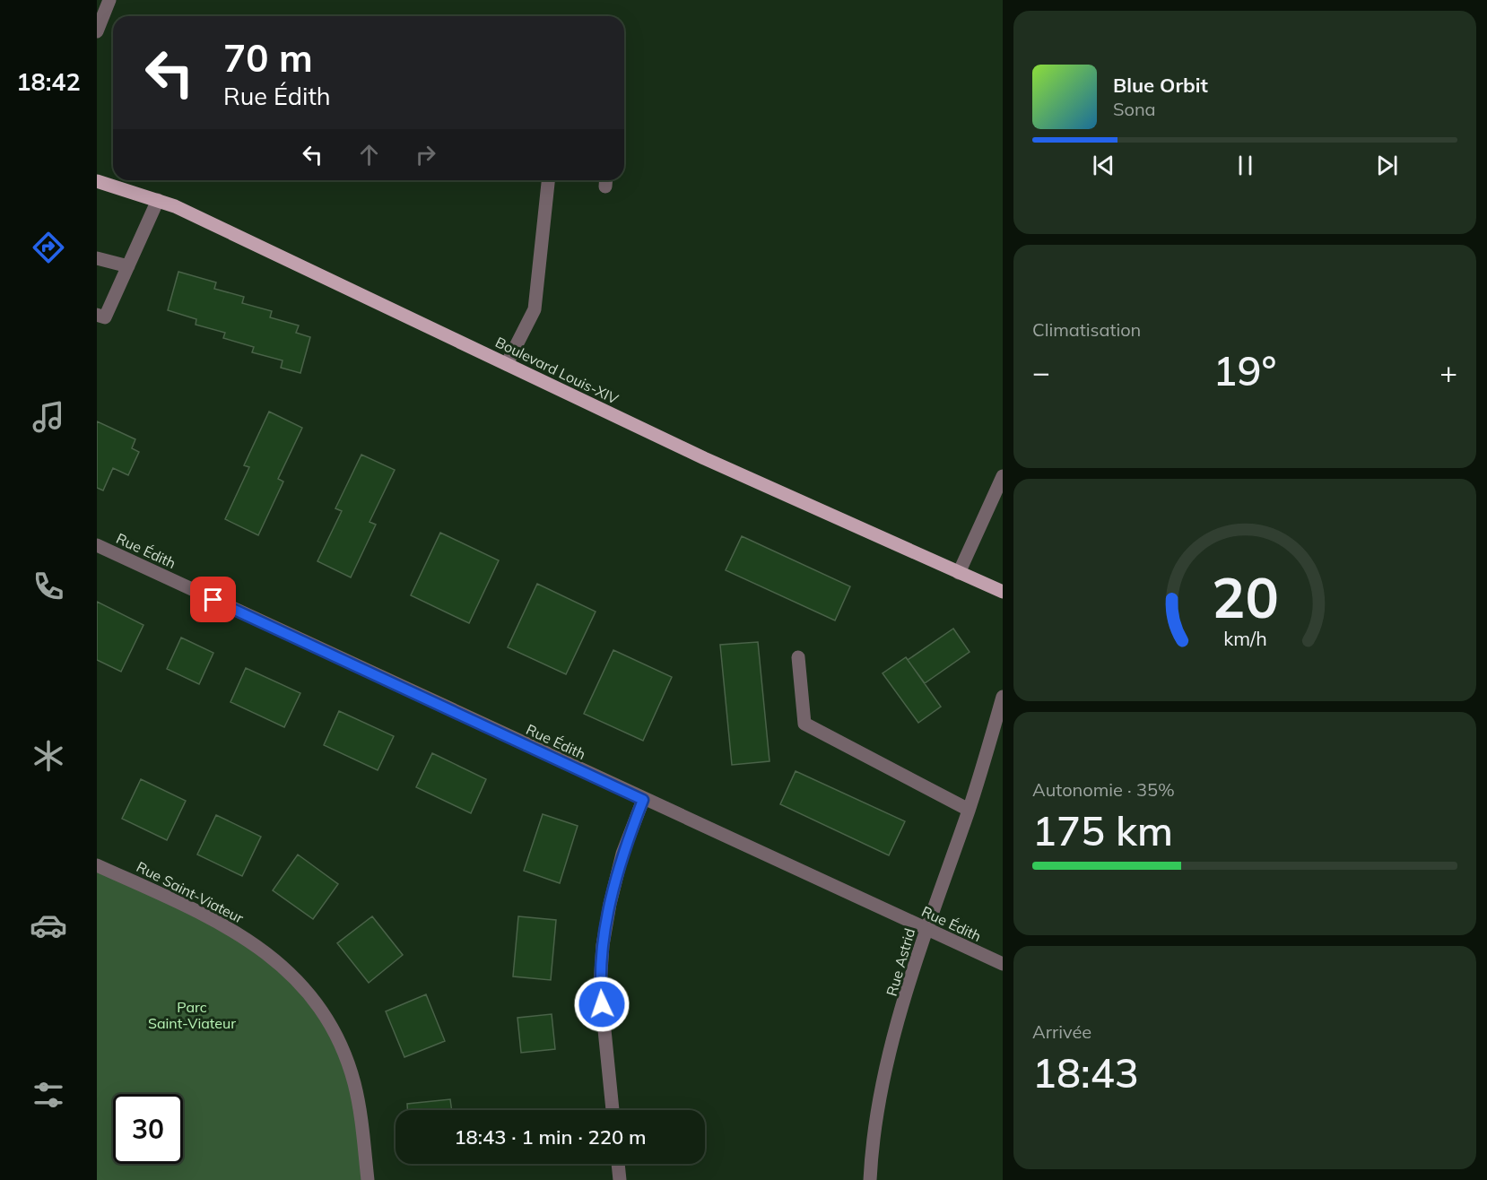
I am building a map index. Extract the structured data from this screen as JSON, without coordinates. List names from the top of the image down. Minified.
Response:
{"streets":{"main road":["Boulevard Louis-XIV"],"street":["Rue Édith","Rue Saint-Viateur","Rue Astrid"]},"crossings":[["Rue Édith","Rue Astrid"]],"parks":["Parc Saint-Viateur"],"page":{"tabs":"18:42","turn":["70 m","Rue Édith"],"song":["Blue Orbit","Sona"],"tile":["Climatisation",["Autonomie · 35%","175 km"],["Arrivée","18:43"]],"heat":["−","19°","+"],"limit":"30","trip":"18:43 · 1 min · 220 m","gauge":["20","km/h"]}}
